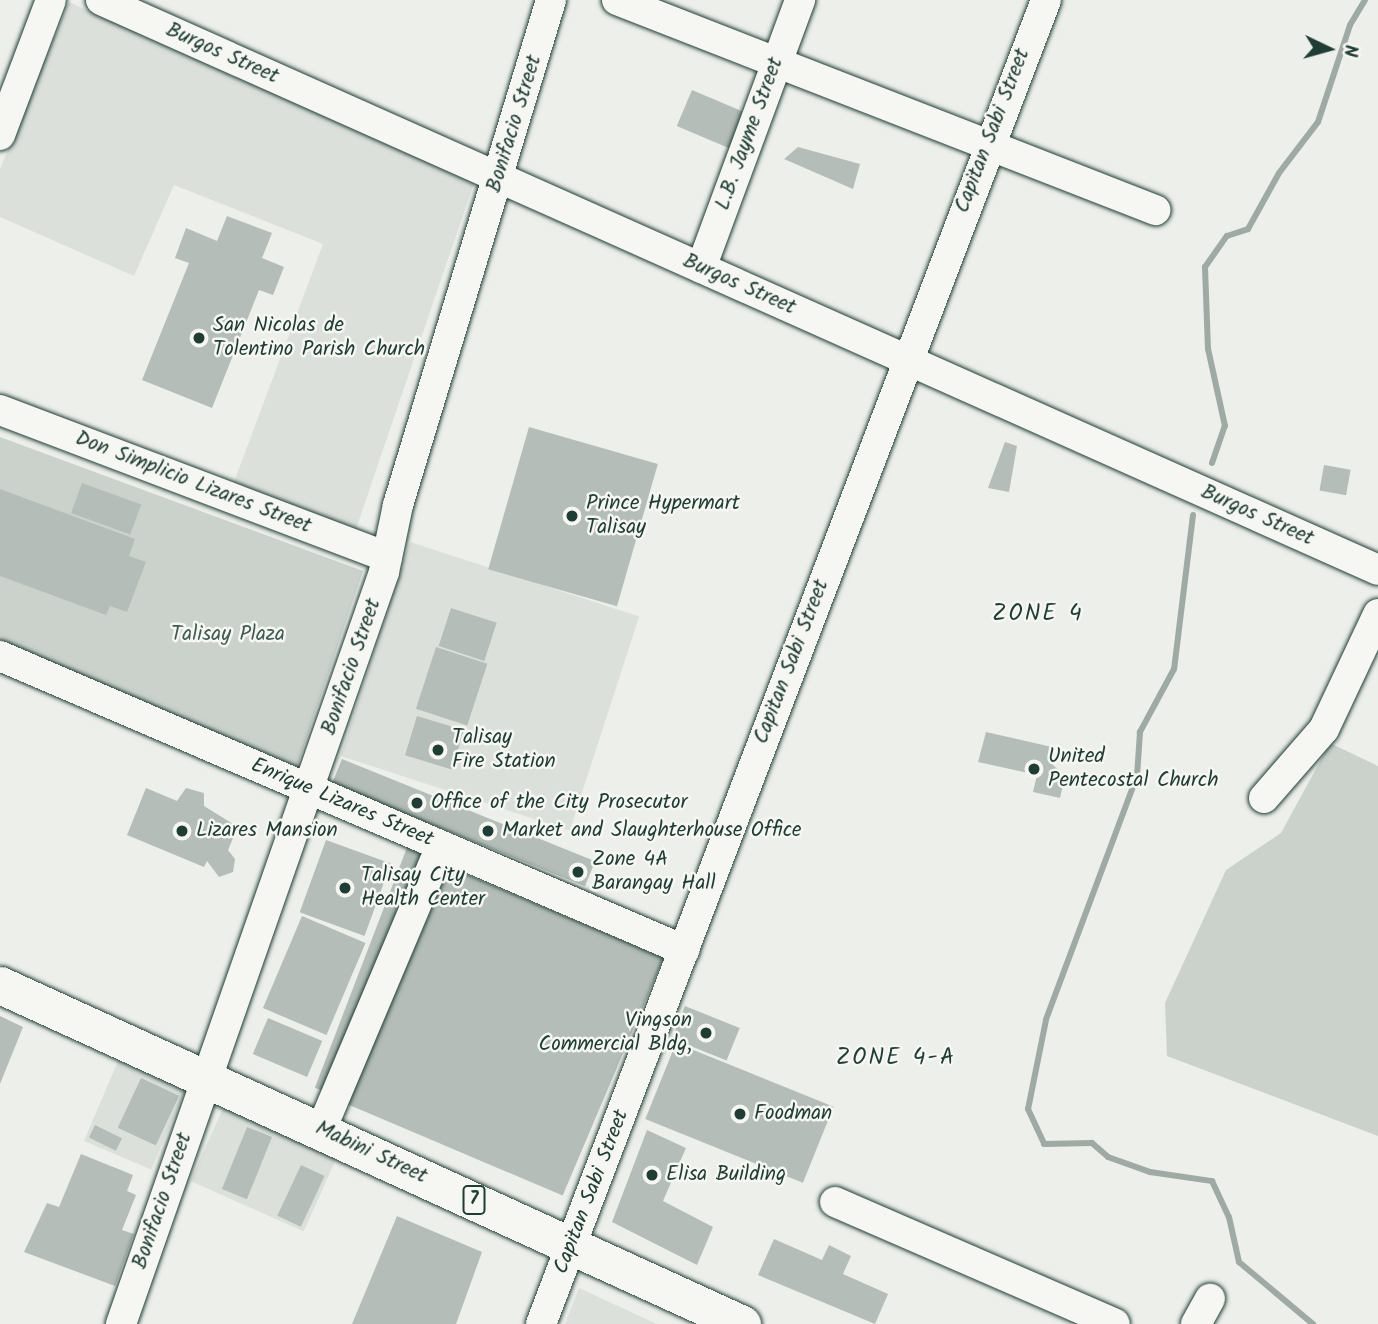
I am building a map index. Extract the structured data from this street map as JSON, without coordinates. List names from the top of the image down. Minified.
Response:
{"streets":{"main road":["Mabini Street","7"],"street":["Burgos Street","Bonifacio Street","Capitan Sabi Street","L.B. Jayme Street","Don Simplicio Lizares Street","Enrique Lizares Street"]},"crossings":[["Burgos Street","Bonifacio Street"],["Burgos Street","Capitan Sabi Street"],["Burgos Street","L.B. Jayme Street"],["Bonifacio Street","Don Simplicio Lizares Street"],["Bonifacio Street","Enrique Lizares Street"],["Bonifacio Street","Mabini Street"],["Capitan Sabi Street","Enrique Lizares Street"],["Capitan Sabi Street","Mabini Street"]],"districts":["ZONE 4","ZONE 4-A"],"parks":["Talisay Plaza"],"places":["San Nicolas de Tolentino Parish Church","Prince Hypermart Talisay","Talisay Fire Station","United Pentecostal Church","Office of the City Prosecutor","Lizares Mansion","Market and Slaughterhouse Office","Zone 4A Barangay Hall","Talisay City Health Center","Vingson Commercial Bldg,","Foodman","Elisa Building"],"north":"right"}
